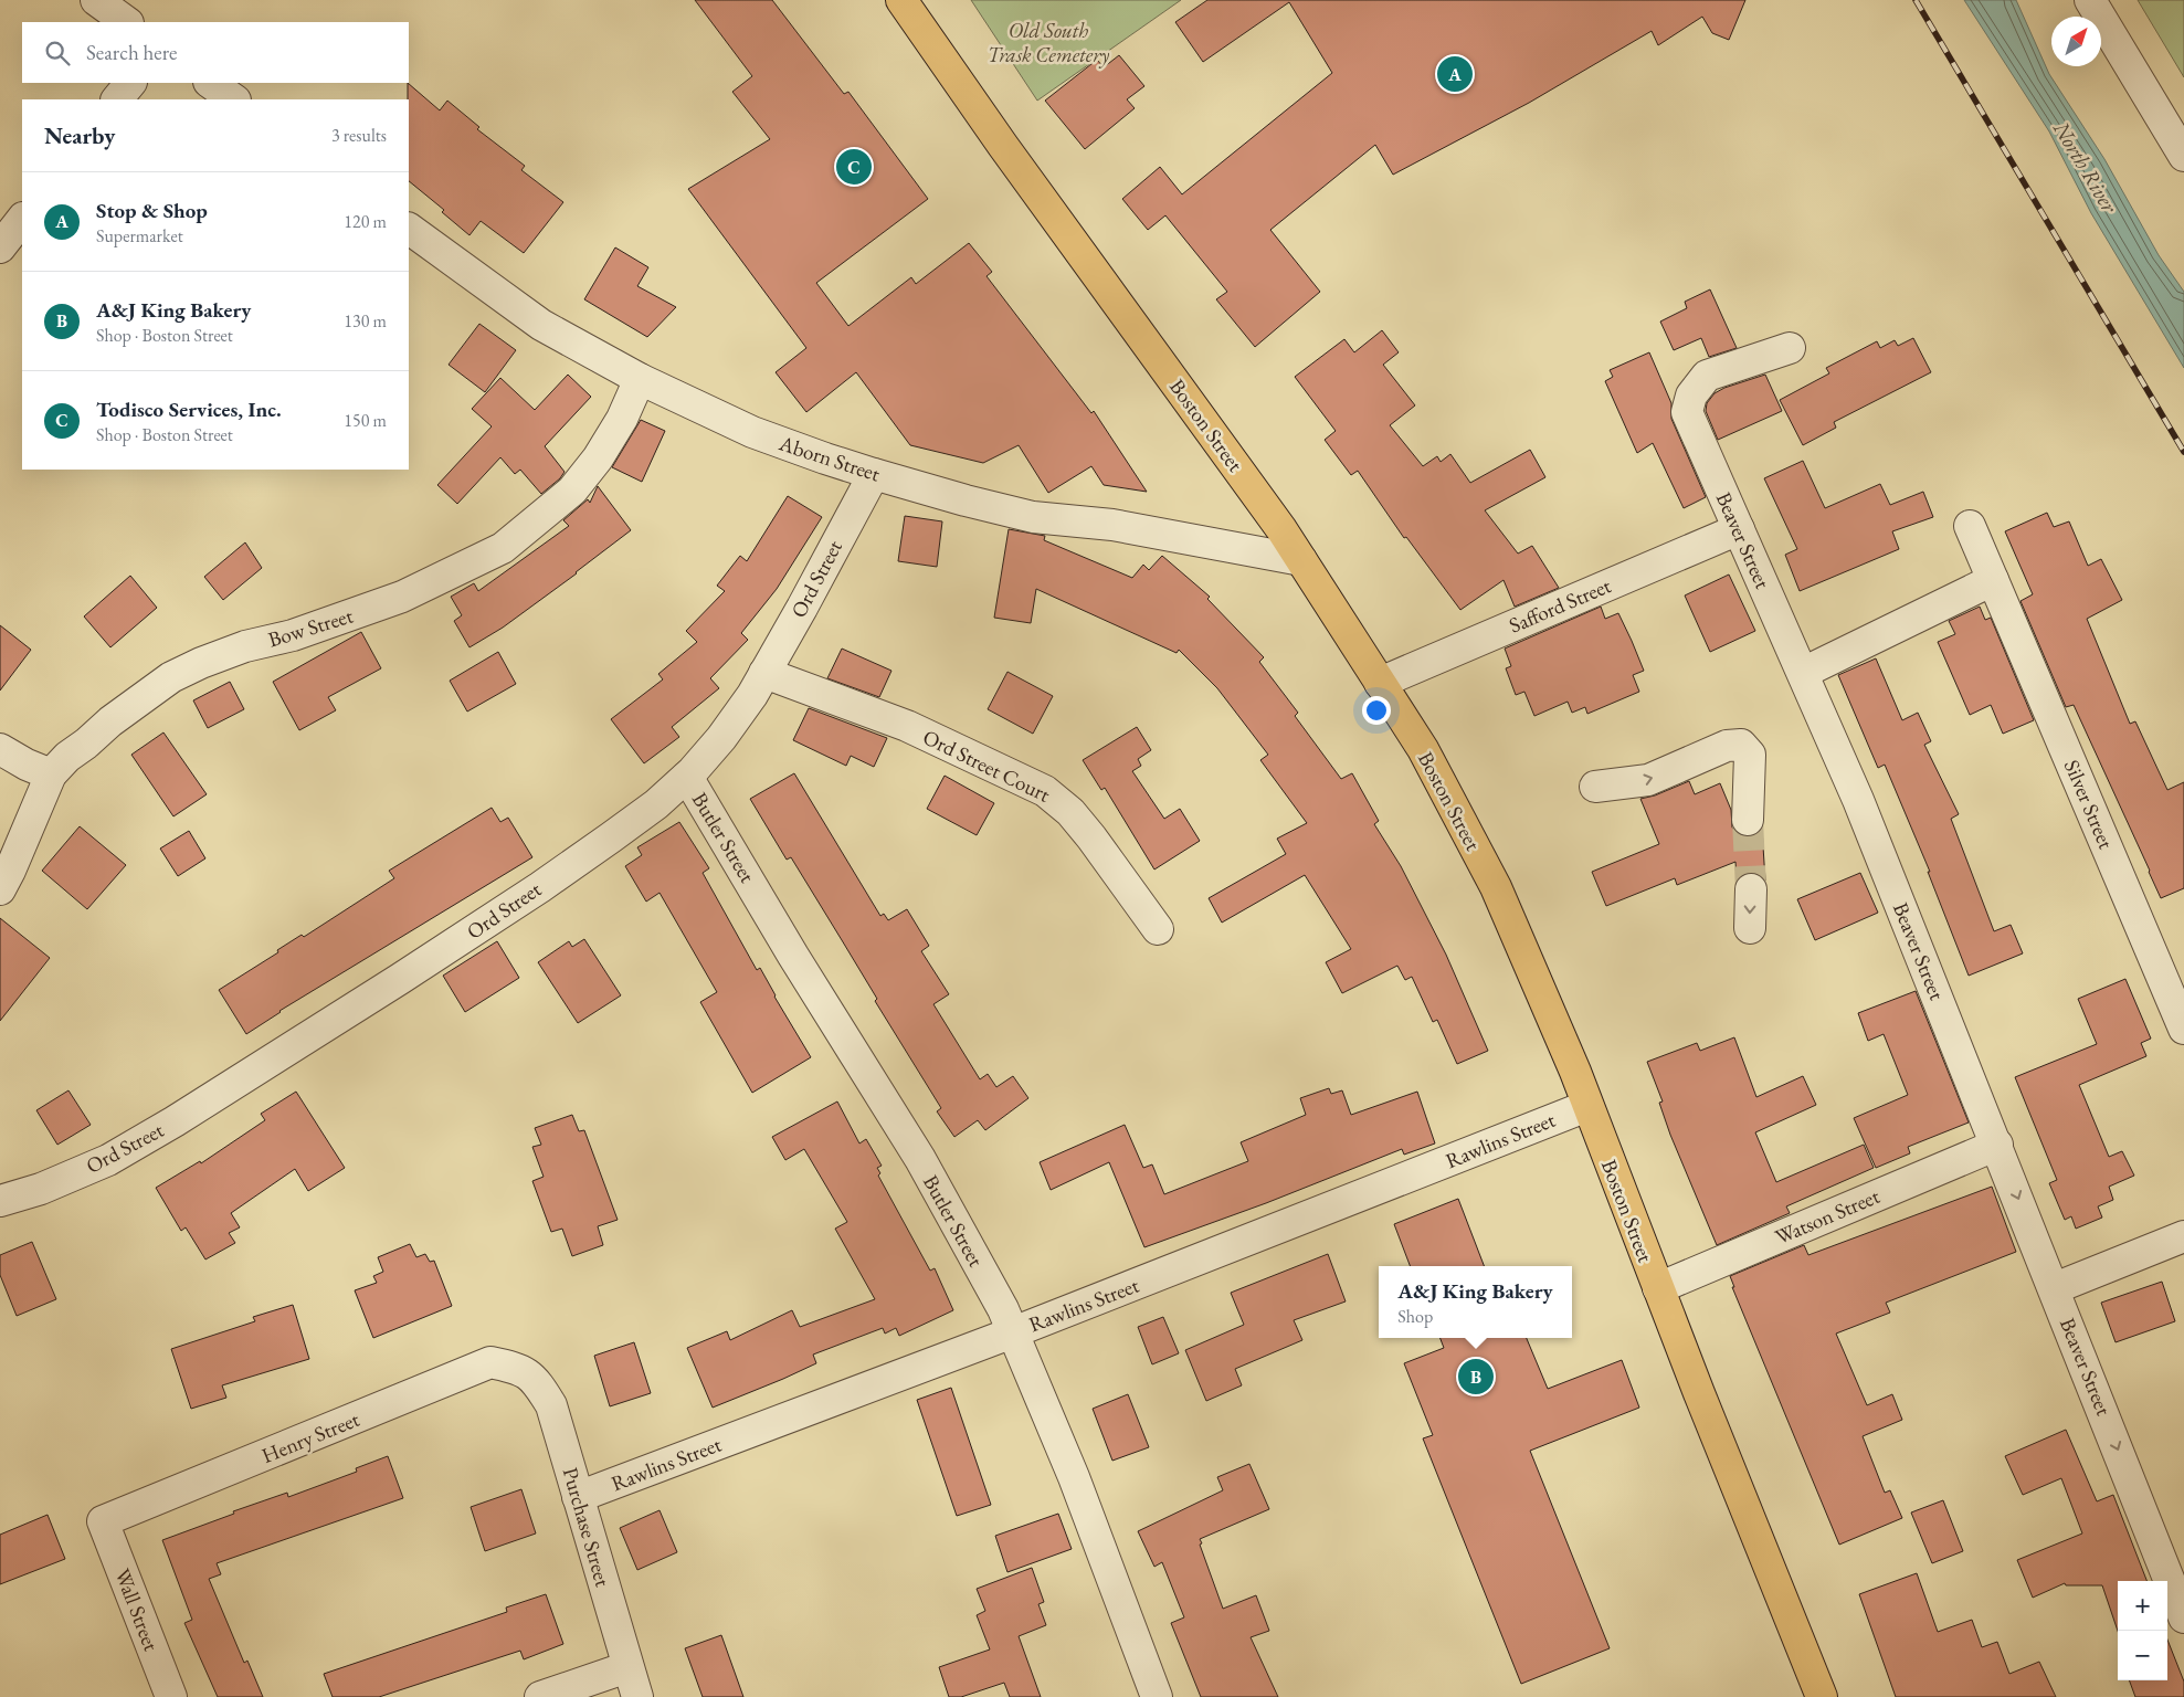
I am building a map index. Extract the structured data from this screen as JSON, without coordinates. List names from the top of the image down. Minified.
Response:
{"streets":{"main road":["Boston Street"],"street":["Aborn Street","Beaver Street","Ord Street","Safford Street","Bow Street","Ord Street Court","Silver Street","Butler Street","Rawlins Street","Watson Street","Henry Street","Purchase Street","Wall Street"]},"crossings":[["Boston Street","Aborn Street"],["Boston Street","Safford Street"],["Boston Street","Rawlins Street"],["Boston Street","Watson Street"],["Aborn Street","Ord Street"],["Aborn Street","Bow Street"],["Beaver Street","Safford Street"],["Beaver Street","Watson Street"],["Ord Street","Ord Street Court"],["Ord Street","Butler Street"],["Butler Street","Rawlins Street"],["Rawlins Street","Purchase Street"],["Henry Street","Purchase Street"],["Henry Street","Wall Street"]],"one_way":["Beaver Street"],"water":["North River"],"parks":["Old South Trask Cemetery"],"north":"top right","page":{"search":"Search here","pins":["A","C","B"],"heading":["Nearby","3 results"],"list":[{"mark":"A","name":"Stop & Shop","note":"Supermarket","value":"120 m"},{"mark":"B","name":"A&J King Bakery","note":"Shop · Boston Street","value":"130 m"},{"mark":"C","name":"Todisco Services, Inc.","note":"Shop · Boston Street","value":"150 m"}],"popup":["A&J King Bakery","Shop"],"map_buttons":["+","−"]}}
